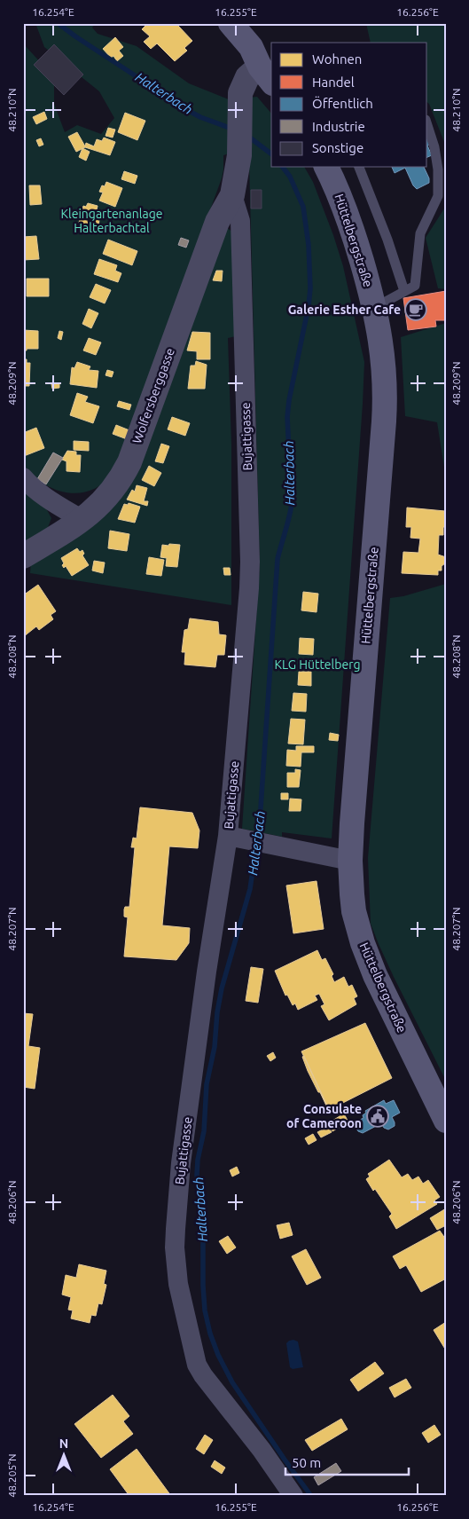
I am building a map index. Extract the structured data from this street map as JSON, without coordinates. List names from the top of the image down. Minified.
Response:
{"streets":{"main road":["Hüttelbergstraße"],"street":["Wolfersberggasse","Bujattigasse"]},"crossings":[["Wolfersberggasse","Bujattigasse"]],"water":["Halterbach"],"parks":["Kleingartenanlage Halterbachtal","KLG Hüttelberg"],"places":{"cafe":["Galerie Esther Cafe"],"public building":["Consulate of Cameroon"]},"legend":["Wohnen","Handel","Öffentlich","Industrie","Sonstige"],"scale_bar":"50 m","north":"top","coordinates":["16.254°E","16.255°E","16.256°E","48.210°N","48.209°N","48.208°N","48.207°N","48.206°N","48.205°N"]}
